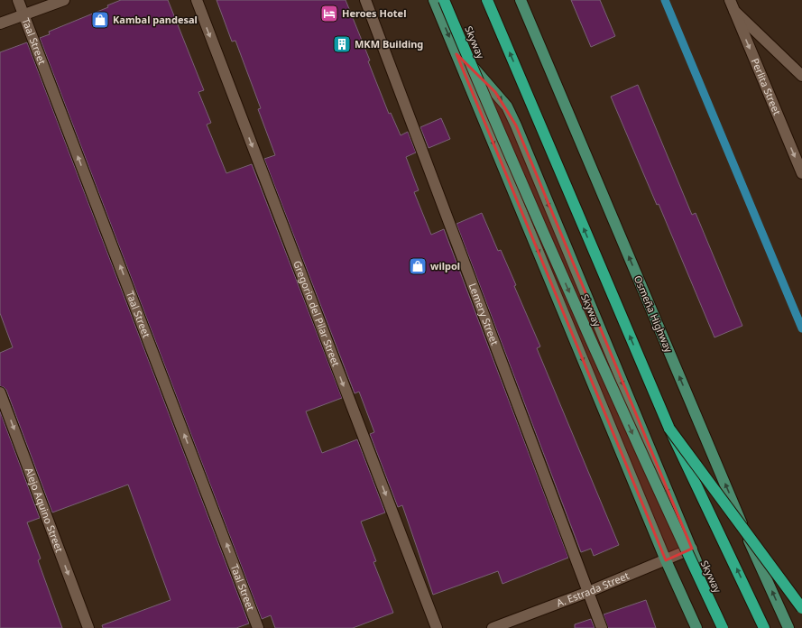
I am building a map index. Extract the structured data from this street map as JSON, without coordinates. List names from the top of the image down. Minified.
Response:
{"streets":{"highway":["Skyway"],"main road":["Osmeña Highway"],"street":["Taal Street","Perlita Street","Gregorio del Pilar Street","Lemery Street","Alejo Aquino Street","A. Estrada Street"]},"crossings":[["Lemery Street","A. Estrada Street"]],"one_way":["Taal Street","Gregorio del Pilar Street","Alejo Aquino Street"],"places":{"hotel":["Heroes Hotel"],"shop":["Kambal pandesal","wilpol"],"building":["MKM Building"]}}
